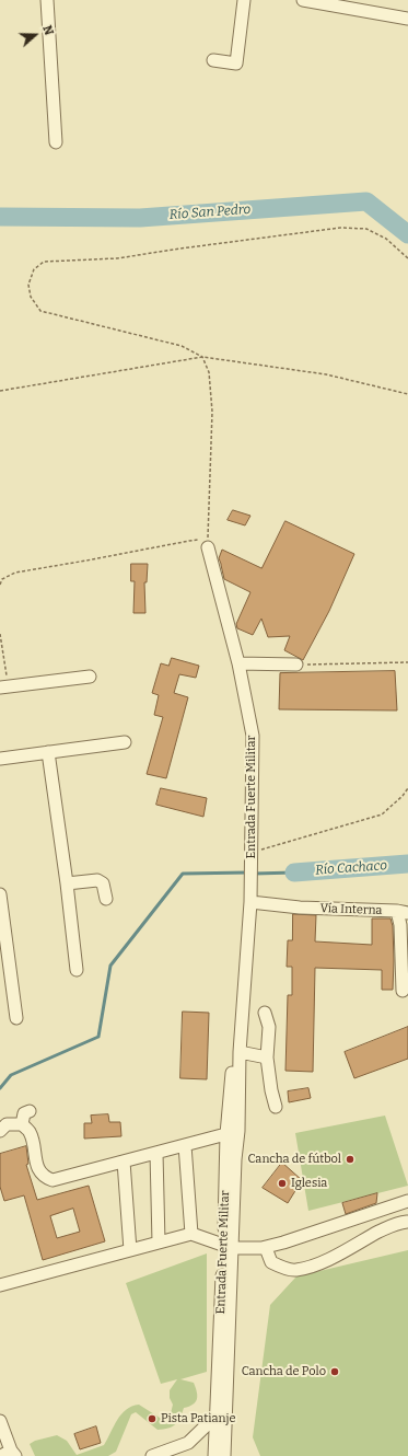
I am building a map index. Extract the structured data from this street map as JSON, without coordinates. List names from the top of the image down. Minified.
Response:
{"streets":{"street":["Entrada Fuerte Militar","Vía Interna"]},"crossings":[["Entrada Fuerte Militar","Vía Interna"]],"water":["Río San Pedro","Río Cachaco"],"places":["Cancha de fútbol","Iglesia","Cancha de Polo","Pista Patianje"],"north":"right"}
